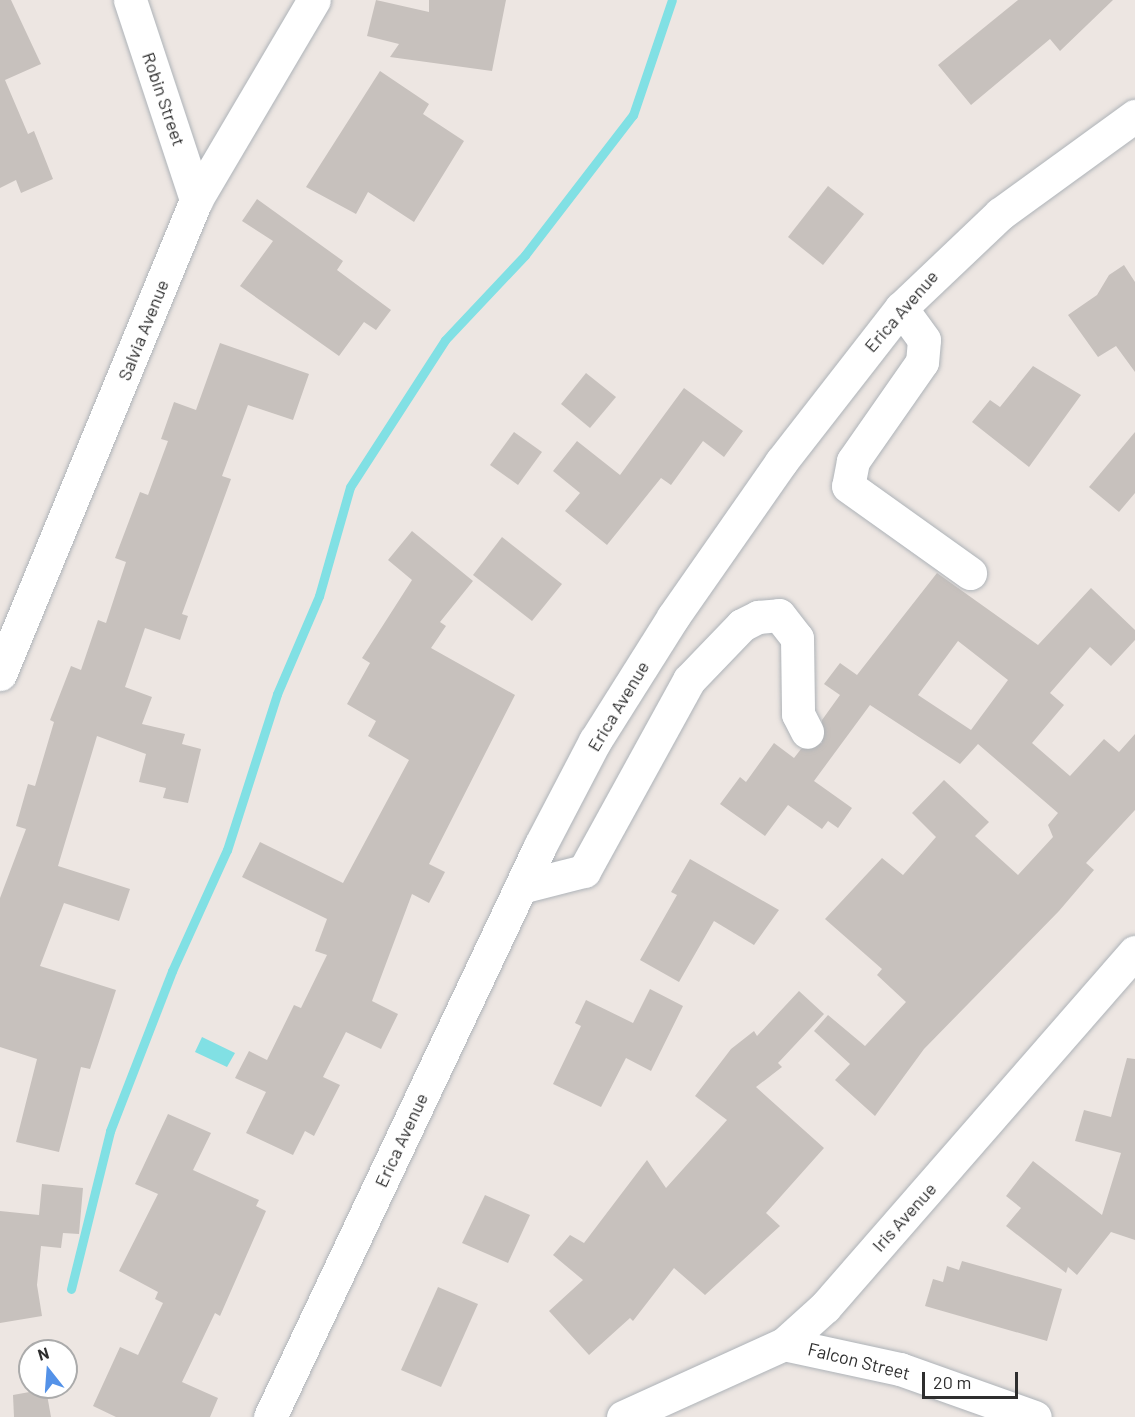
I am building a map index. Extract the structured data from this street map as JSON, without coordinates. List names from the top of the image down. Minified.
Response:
{"streets":{"street":["Robin Street","Erica Avenue","Salvia Avenue","Iris Avenue","Falcon Street"]},"crossings":[["Robin Street","Salvia Avenue"],["Iris Avenue","Falcon Street"]],"scale_bar":"20 m","north":"top"}
